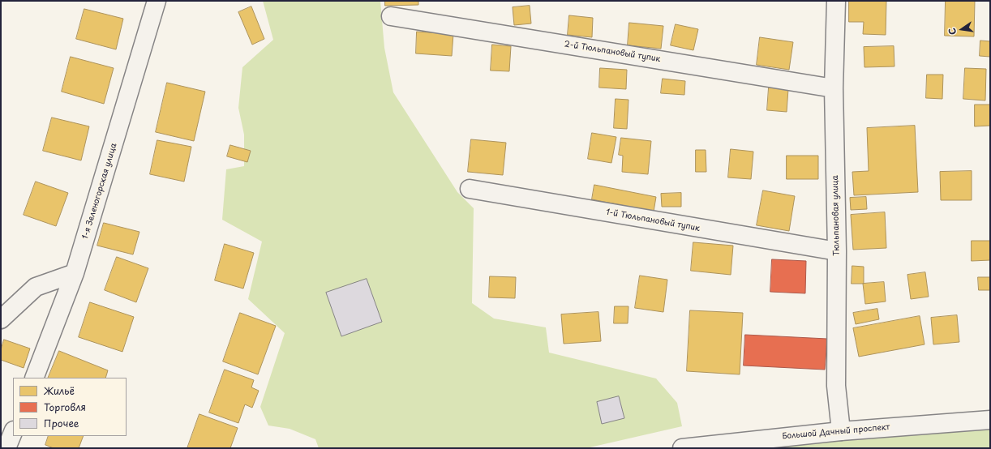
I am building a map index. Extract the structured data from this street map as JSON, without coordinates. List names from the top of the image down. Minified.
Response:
{"streets":{"street":["2-й Тюльпановый тупик","1-я Зеленогорская улица","Тюльпановая улица","1-й Тюльпановый тупик","Большой Дачный проспект"]},"crossings":[["2-й Тюльпановый тупик","Тюльпановая улица"],["Тюльпановая улица","1-й Тюльпановый тупик"],["Тюльпановая улица","Большой Дачный проспект"]],"legend":["Жильё","Торговля","Прочее"],"north":"left"}
